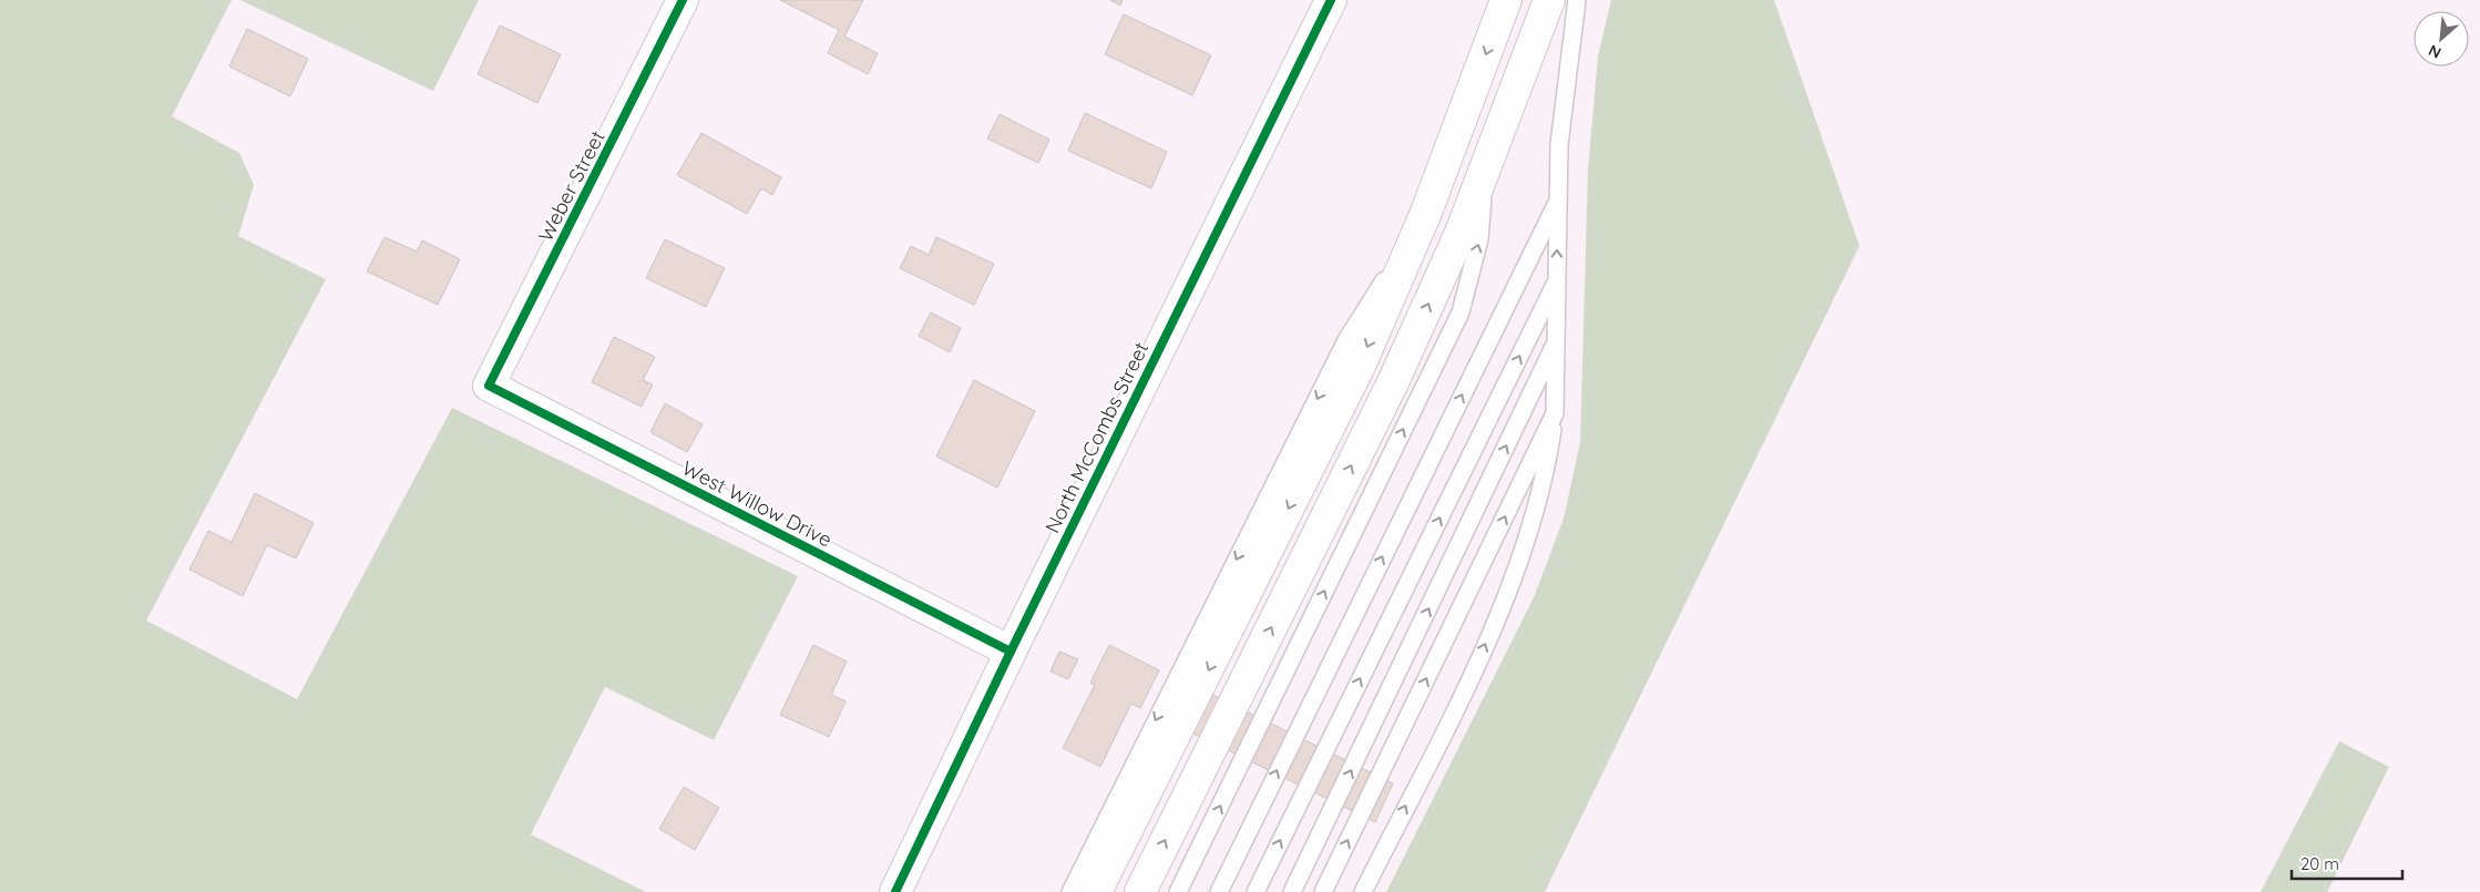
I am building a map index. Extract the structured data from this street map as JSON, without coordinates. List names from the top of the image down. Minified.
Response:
{"streets":{"main road":["Weber Street","North McCombs Street","West Willow Drive"]},"crossings":[["Weber Street","West Willow Drive"],["North McCombs Street","West Willow Drive"]],"scale_bar":"20 m","north":"bottom left"}
